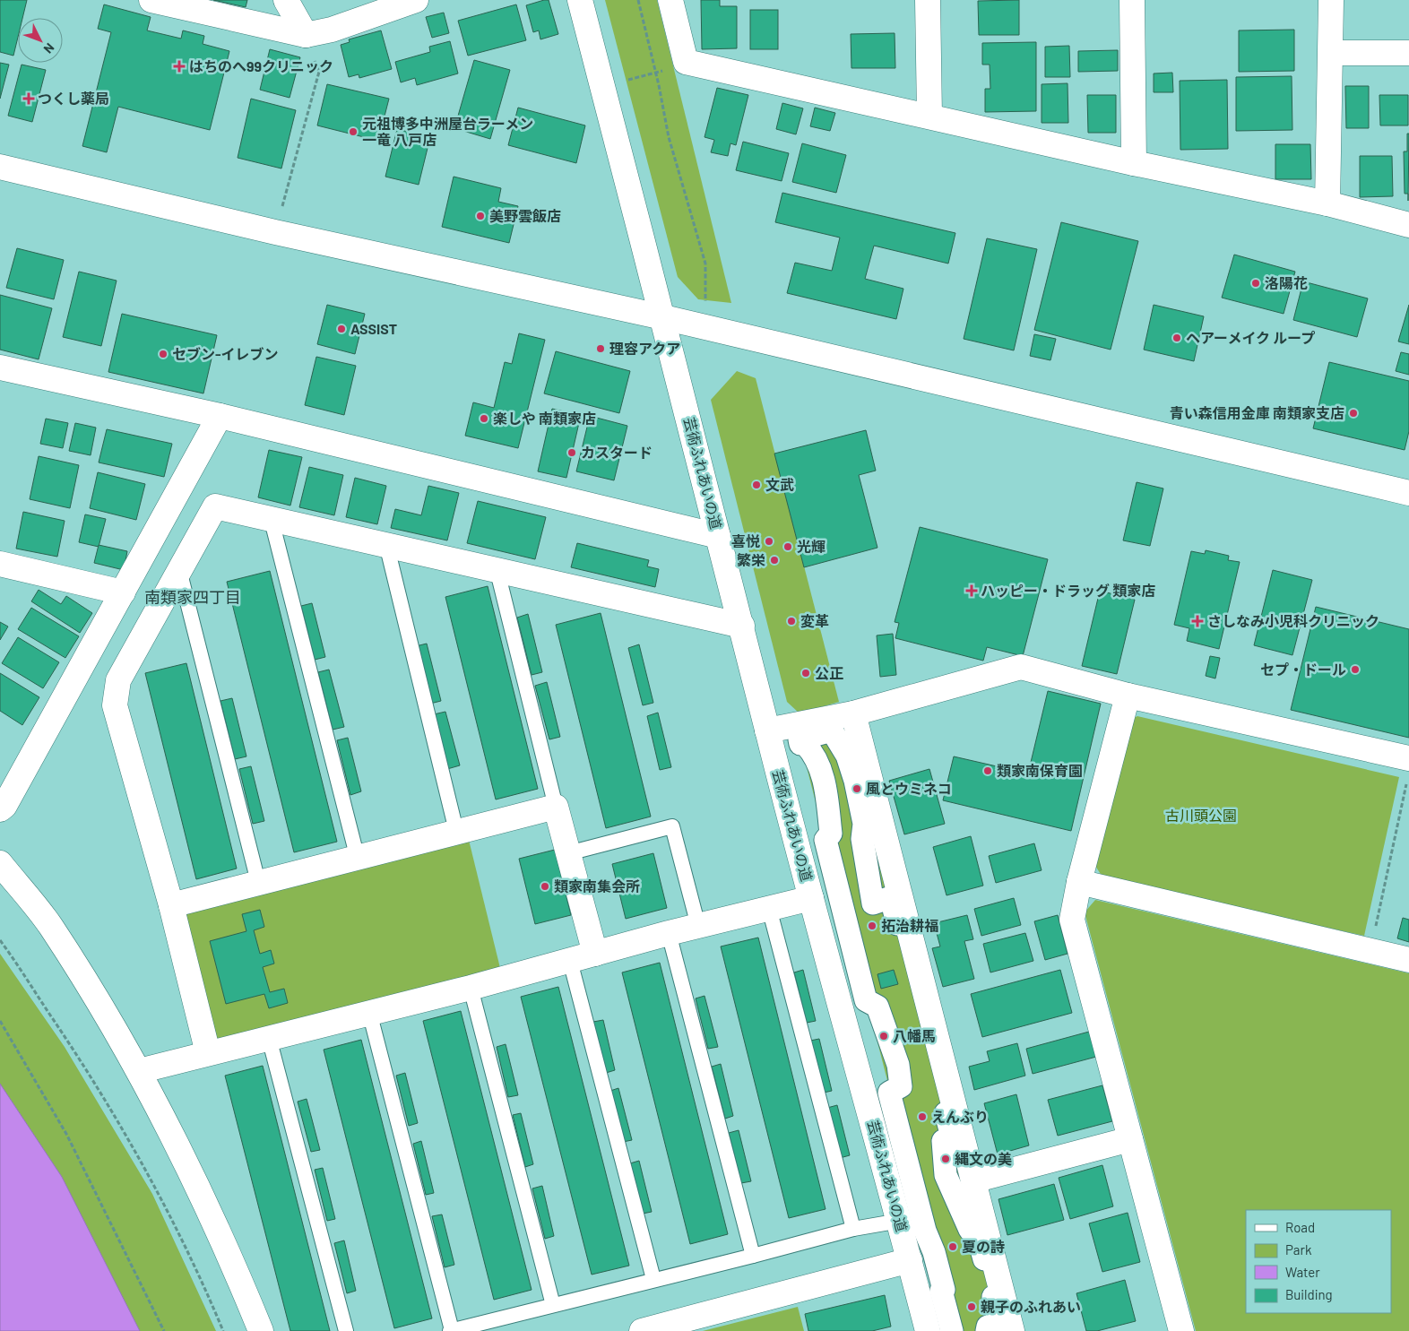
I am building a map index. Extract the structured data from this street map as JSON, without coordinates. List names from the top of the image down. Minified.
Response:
{"streets":{"street":["芸術ふれあいの道"]},"districts":["南類家四丁目"],"parks":["古川頭公園"],"places":{"health":["はちのへ99クリニック","つくし薬局","ハッピー・ドラッグ 類家店","さしなみ小児科クリニック"],"other":["元祖博多中洲屋台ラーメン 一竜 八戸店","美野雲飯店","洛陽花","ASSIST","ヘアーメイク ループ","理容アクア","セブン-イレブン","青い森信用金庫 南類家支店","楽しや 南類家店","カスタード","文武","喜悦","光輝","繁栄","変革","セプ・ドール","公正","類家南保育園","風とウミネコ","類家南集会所","拓治耕福","八幡馬","えんぶり","縄文の美","夏の詩","親子のふれあい"]},"legend":["Road","Park","Water","Building"],"north":"bottom right"}
